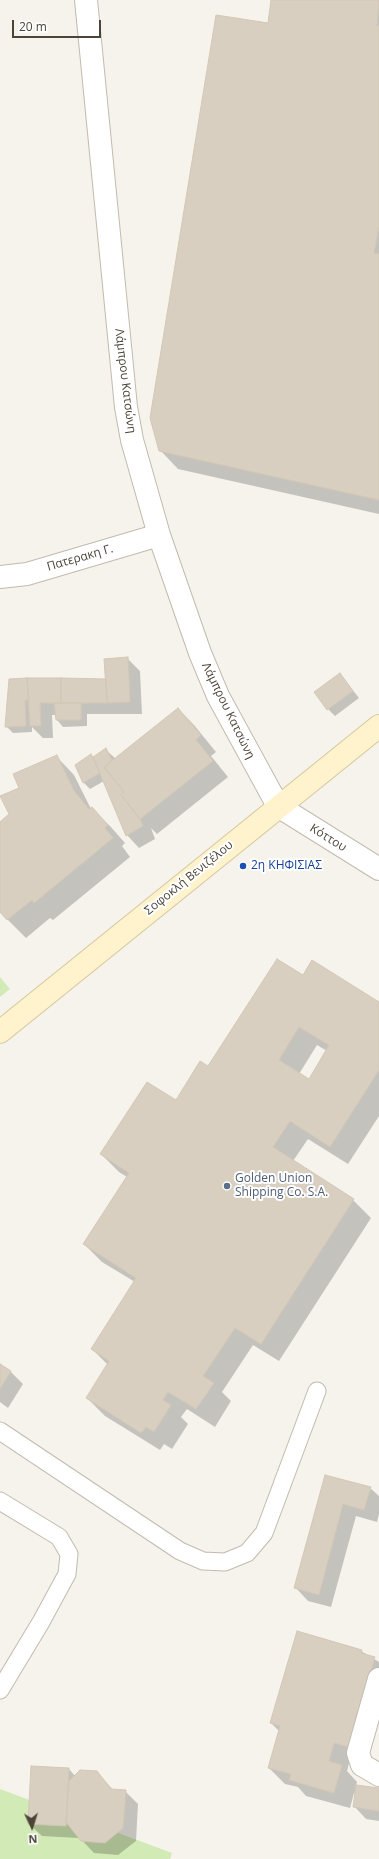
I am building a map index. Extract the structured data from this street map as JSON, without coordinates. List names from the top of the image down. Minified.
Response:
{"streets":{"main road":["Σοφοκλή Βενιζέλου"],"street":["Λάμπρου Κατσώνη","Πατερακη Γ.","Κόττου"]},"crossings":[["Λάμπρου Κατσώνη","Πατερακη Γ."],["Λάμπρου Κατσώνη","Κόττου"],["Λάμπρου Κατσώνη","Σοφοκλή Βενιζέλου"],["Κόττου","Σοφοκλή Βενιζέλου"]],"places":["2η ΚΗΦΙΣΙΑΣ","Golden Union Shipping Co. S.A."],"scale_bar":"20 m","north":"bottom"}
